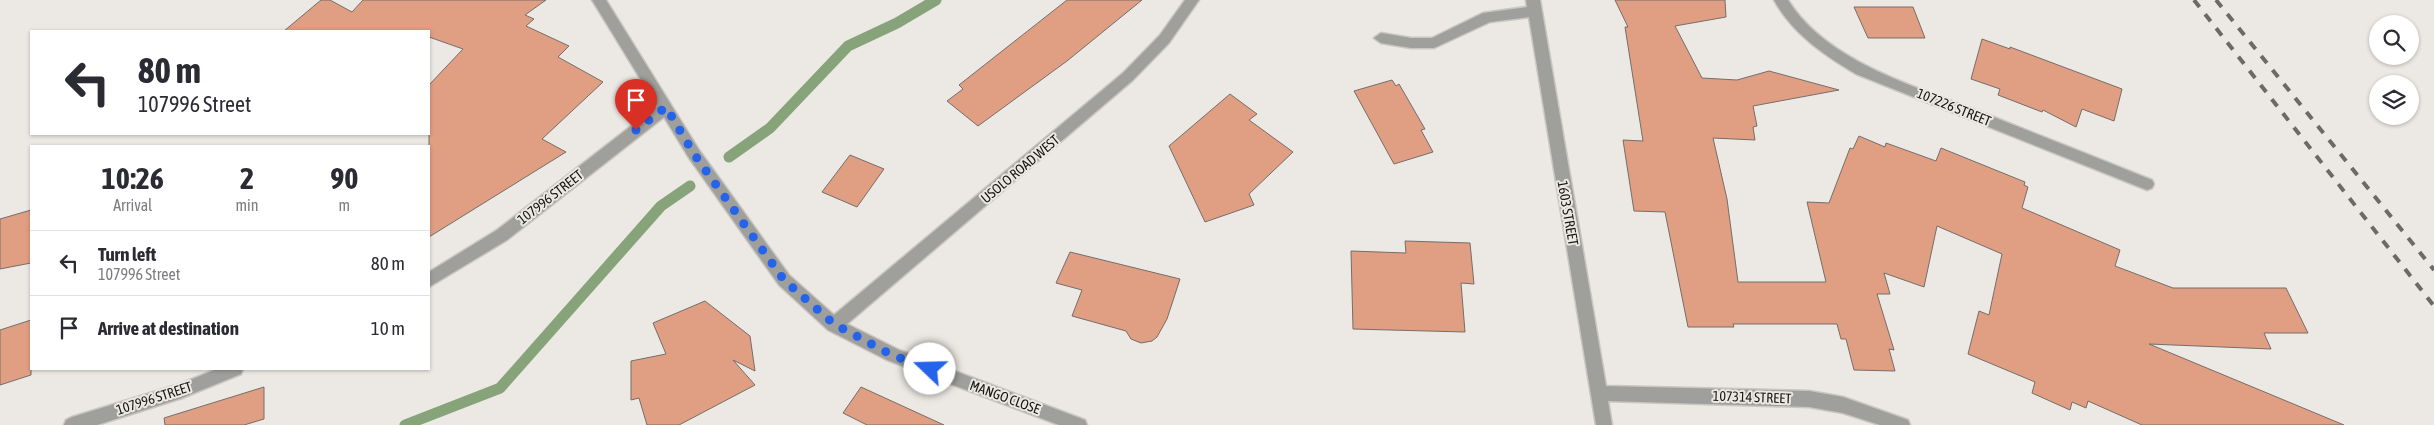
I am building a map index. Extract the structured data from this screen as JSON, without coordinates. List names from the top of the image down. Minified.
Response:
{"streets":{"street":["107226 STREET","USOLO ROAD WEST","107996 STREET","1603 STREET","MANGO CLOSE","107314 STREET"]},"crossings":[["USOLO ROAD WEST","MANGO CLOSE"],["107996 STREET","MANGO CLOSE"],["1603 STREET","107314 STREET"]],"page":{"turn":["80 m","107996 Street"],"eta":["10:26","Arrival","2","min","90","m"],"list":[{"name":"Turn left","note":"107996 Street","value":"80 m"},{"name":"Arrive at destination","value":"10 m"}]}}
